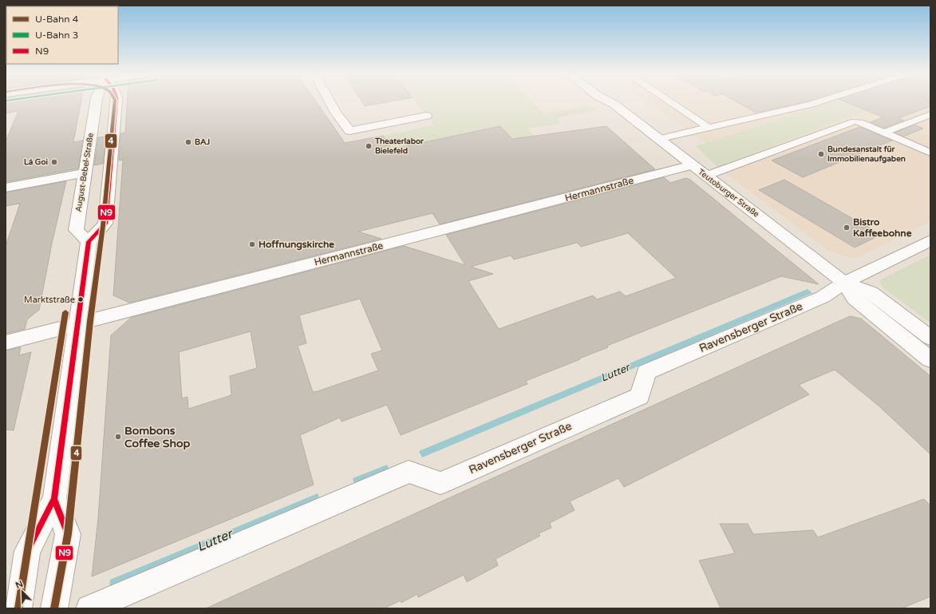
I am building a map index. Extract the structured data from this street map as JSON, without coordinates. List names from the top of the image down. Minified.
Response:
{"streets":{"street":["August-Bebel-Straße","Hermannstraße","Teutoburger Straße","Ravensberger Straße"]},"crossings":[["Hermannstraße","Teutoburger Straße"],["Teutoburger Straße","Ravensberger Straße"]],"water":["Lutter"],"places":["BAJ","Theaterlabor Bielefeld","Bundesanstalt für Immobilienaufgaben","Lá Goi","Bistro Kaffeebohne","Hoffnungskirche","Marktstraße","Bombons Coffee Shop"],"lines":["metro line 4","transit line N9"],"legend":["U-Bahn 4","U-Bahn 3","N9"],"north":"top left"}
